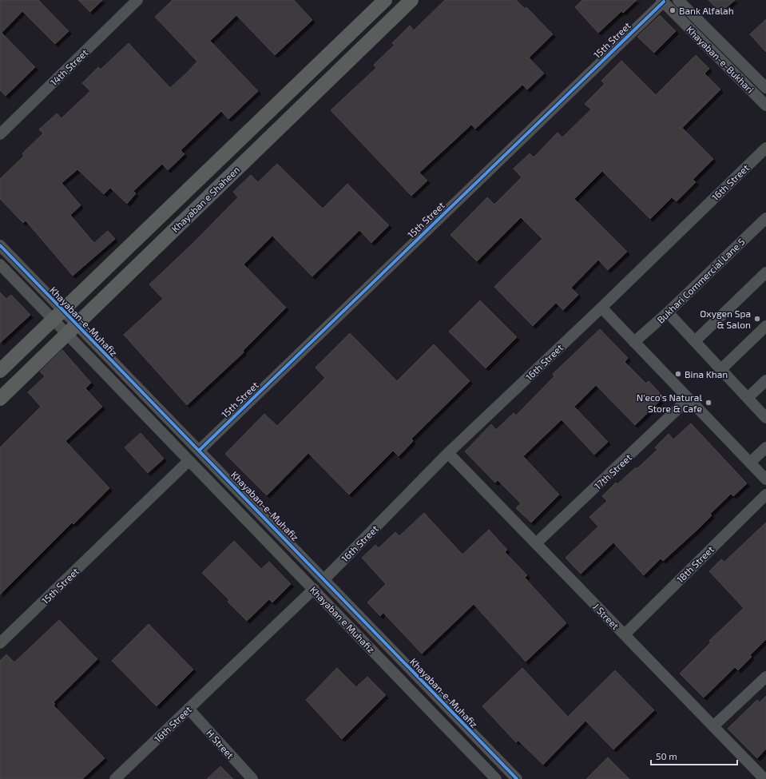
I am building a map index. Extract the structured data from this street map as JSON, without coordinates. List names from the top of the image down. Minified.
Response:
{"streets":{"main road":["Khayaban e Shaheen"],"street":["15th Street","Khayaban-e-Bukhari","14th Street","16th Street","Bukhari Commercial Lane 5","Khayaban-e-Muhafiz","17th Street","18th Street","J Street","Khayaban e Muhafiz","H Street"]},"crossings":[["15th Street","Khayaban-e-Bukhari"],["15th Street","Khayaban-e-Muhafiz"],["15th Street","Khayaban e Muhafiz"],["16th Street","Khayaban-e-Muhafiz"],["16th Street","J Street"],["16th Street","Khayaban e Muhafiz"],["16th Street","H Street"],["Khayaban e Shaheen","Khayaban-e-Muhafiz"],["Khayaban-e-Muhafiz","Khayaban e Muhafiz"],["17th Street","J Street"],["18th Street","J Street"]],"places":["Bank Alfalah","Oxygen Spa & Salon","Bina Khan","N'eco's Natural Store & Cafe"],"scale_bar":"50 m"}
